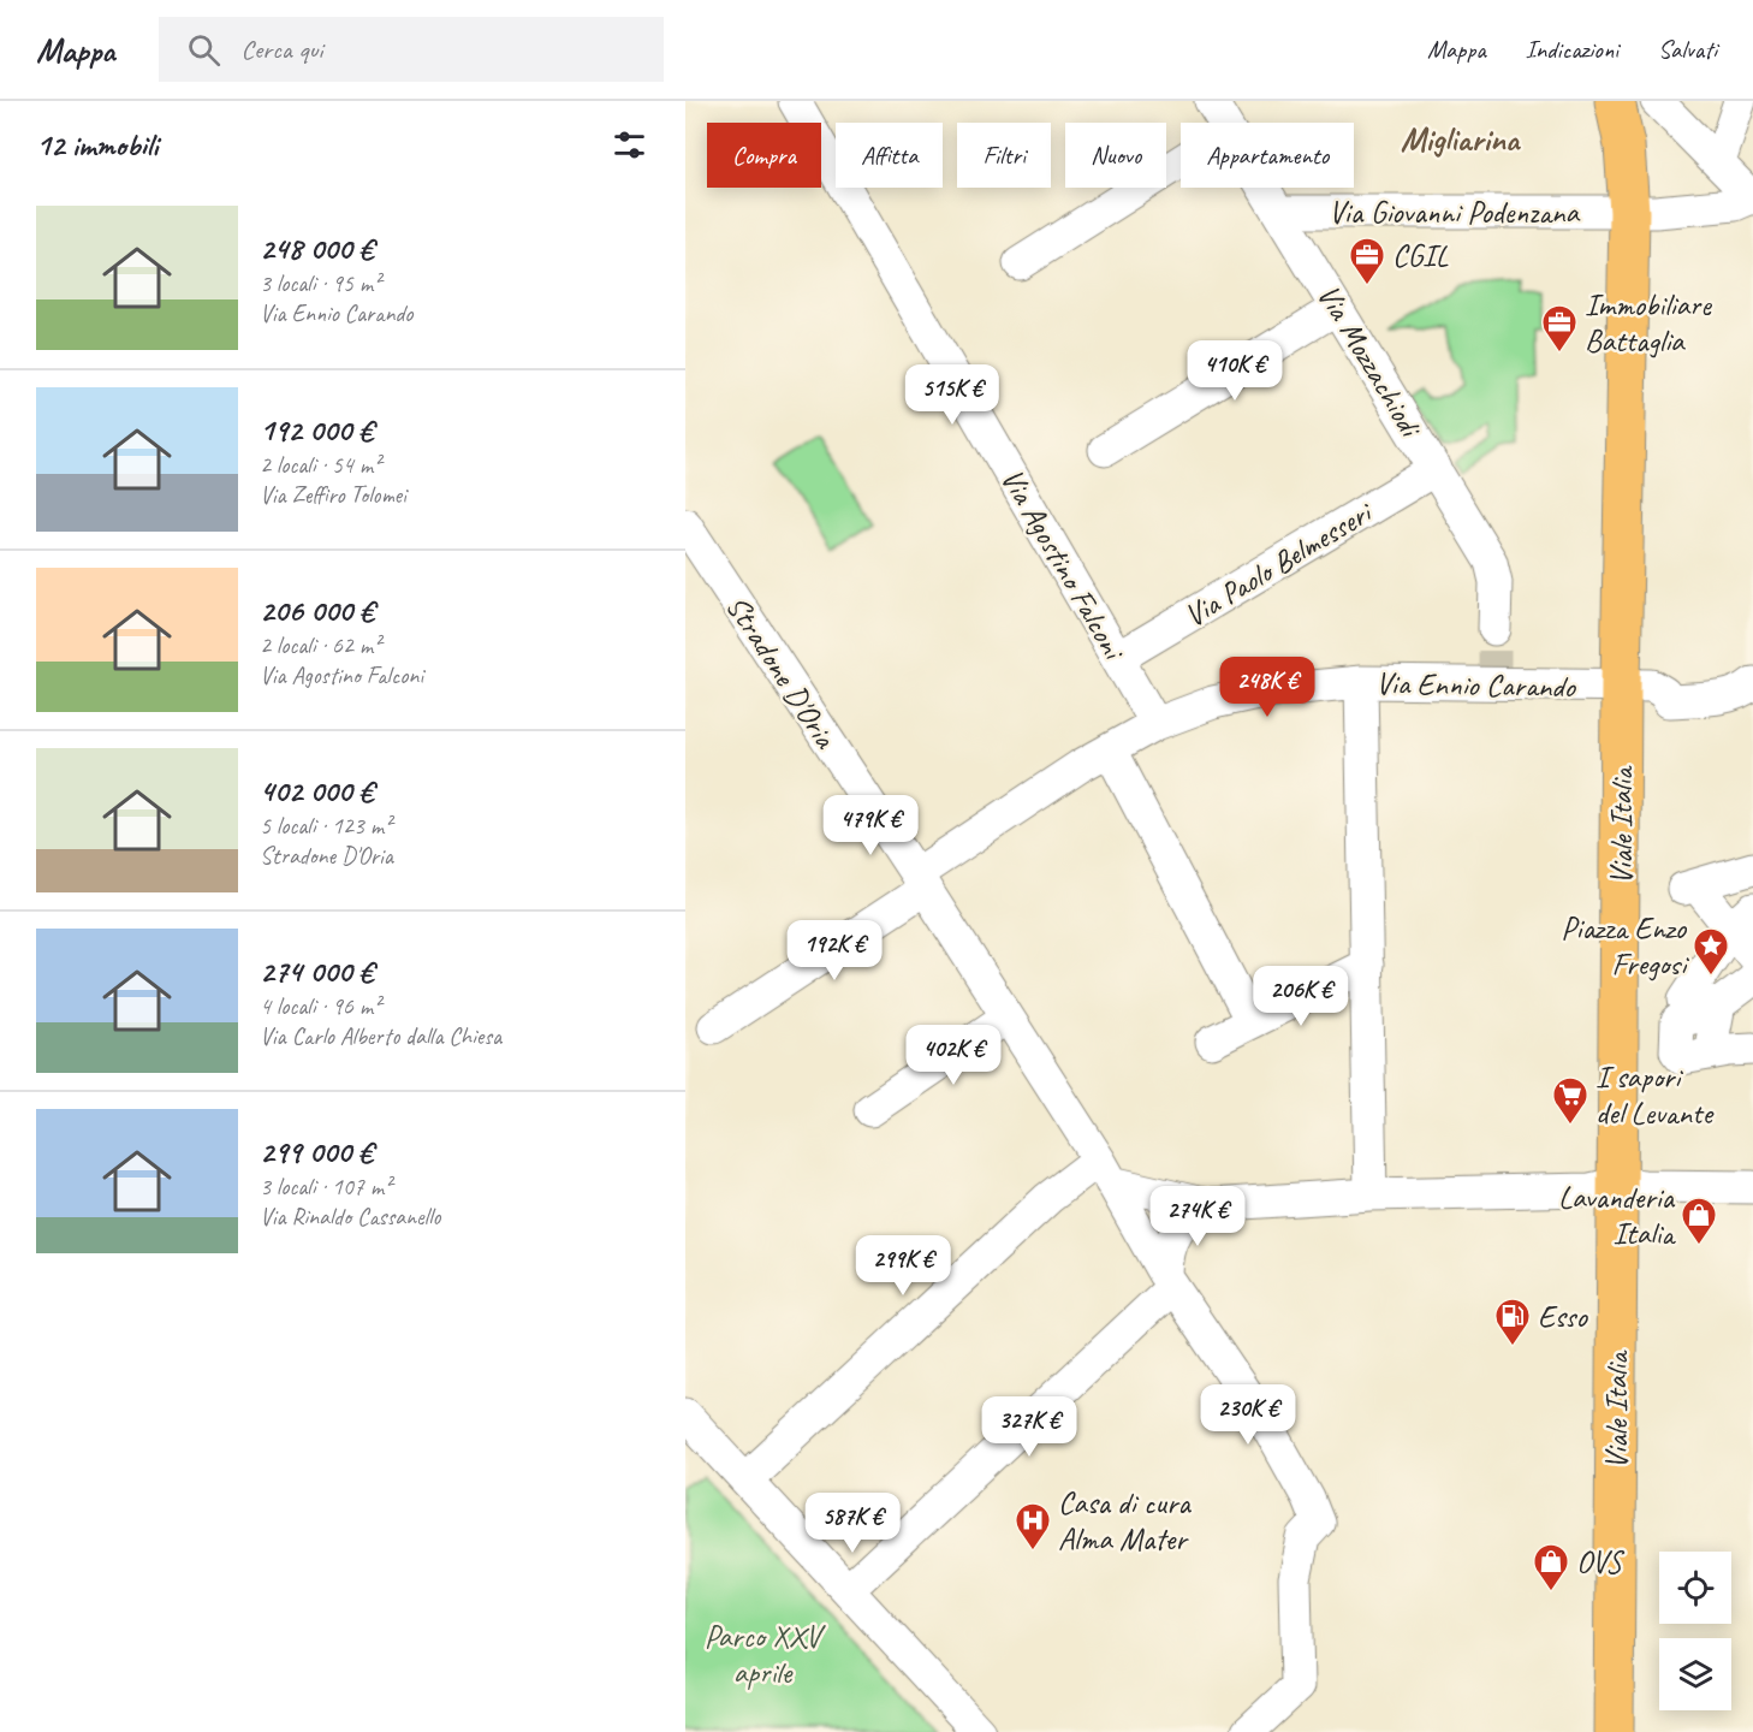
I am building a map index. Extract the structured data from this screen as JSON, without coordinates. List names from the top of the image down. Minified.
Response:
{"streets":{"main road":["Viale Italia"],"street":["Via Giovanni Podenzana","Via Mozzachiodi","Via Agostino Falconi","Via Paolo Belmesseri","Stradone D'Oria","Via Ennio Carando"]},"crossings":[["Via Giovanni Podenzana","Via Mozzachiodi"],["Via Giovanni Podenzana","Viale Italia"],["Via Mozzachiodi","Via Paolo Belmesseri"],["Via Agostino Falconi","Via Paolo Belmesseri"],["Via Agostino Falconi","Via Ennio Carando"],["Stradone D'Oria","Via Ennio Carando"],["Via Ennio Carando","Viale Italia"]],"districts":["Migliarina"],"parks":["Parco XXV aprile"],"places":{"office":["CGIL","Immobiliare Battaglia"],"place":["Piazza Enzo Fregosi"],"supermarket":["I sapori del Levante"],"shop":["Lavanderia Italia","OVS"],"fuel station":["Esso"],"hospital":["Casa di cura Alma Mater"]},"page":{"header":"Mappa","search":"Cerca qui","nav":["Mappa","Indicazioni","Salvati"],"heading":"12 immobili","chip":["Compra","Affitta","Filtri","Nuovo","Appartamento"],"list":[{"name":"248 000 €","note":"3 locali · 95 m² · Via Ennio Carando"},{"name":"192 000 €","note":"2 locali · 54 m² · Via Zeffiro Tolomei"},{"name":"206 000 €","note":"2 locali · 62 m² · Via Agostino Falconi"},{"name":"402 000 €","note":"5 locali · 123 m² · Stradone D'Oria"},{"name":"274 000 €","note":"4 locali · 96 m² · Via Carlo Alberto dalla Chiesa"},{"name":"299 000 €","note":"3 locali · 107 m² · Via Rinaldo Cassanello"}],"price":["410K €","515K €","248K €","479K €","192K €","206K €","402K €","274K €","299K €","230K €","327K €","587K €"]}}
